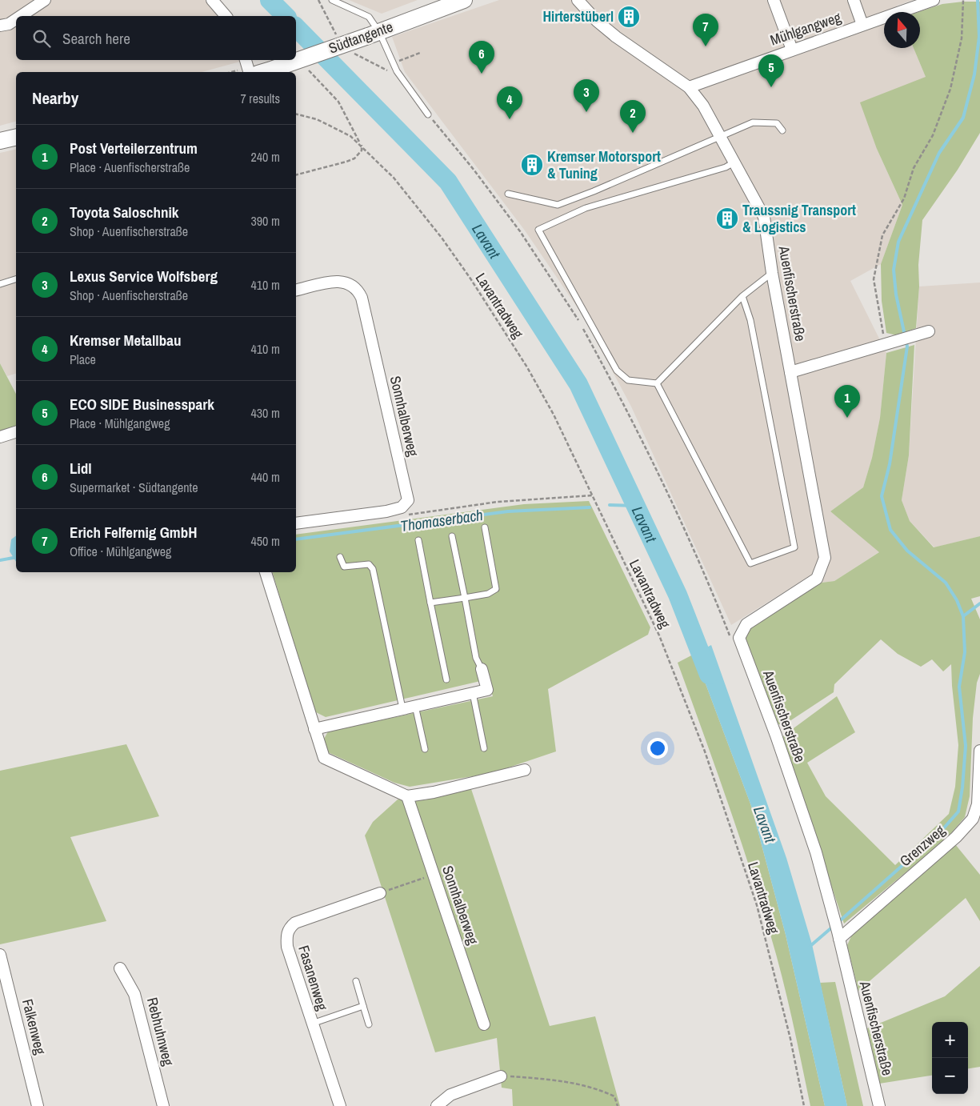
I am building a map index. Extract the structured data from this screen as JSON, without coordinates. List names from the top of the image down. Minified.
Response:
{"streets":{"main road":["Südtangente"],"street":["Mühlgangweg","Auenfischerstraße","Sonnhalberweg","Grenzweg","Fasanenweg","Falkenweg","Rebhuhnweg"],"path":["Lavantradweg"]},"crossings":[["Mühlgangweg","Auenfischerstraße"],["Auenfischerstraße","Grenzweg"]],"water":["Lavant","Thomaserbach"],"places":{"building":["Hirterstüberl","Kremser Motorsport & Tuning","Traussnig Transport & Logistics"]},"north":"top","page":{"pins":["7","6","5","3","4","2","1"],"search":"Search here","heading":["Nearby","7 results"],"list":[{"mark":"1","name":"Post Verteilerzentrum","note":"Place · Auenfischerstraße","value":"240 m"},{"mark":"2","name":"Toyota Saloschnik","note":"Shop · Auenfischerstraße","value":"390 m"},{"mark":"3","name":"Lexus Service Wolfsberg","note":"Shop · Auenfischerstraße","value":"410 m"},{"mark":"4","name":"Kremser Metallbau","note":"Place","value":"410 m"},{"mark":"5","name":"ECO SIDE Businesspark","note":"Place · Mühlgangweg","value":"430 m"},{"mark":"6","name":"Lidl","note":"Supermarket · Südtangente","value":"440 m"},{"mark":"7","name":"Erich Felfernig GmbH","note":"Office · Mühlgangweg","value":"450 m"}],"map_buttons":["+","−"]}}
